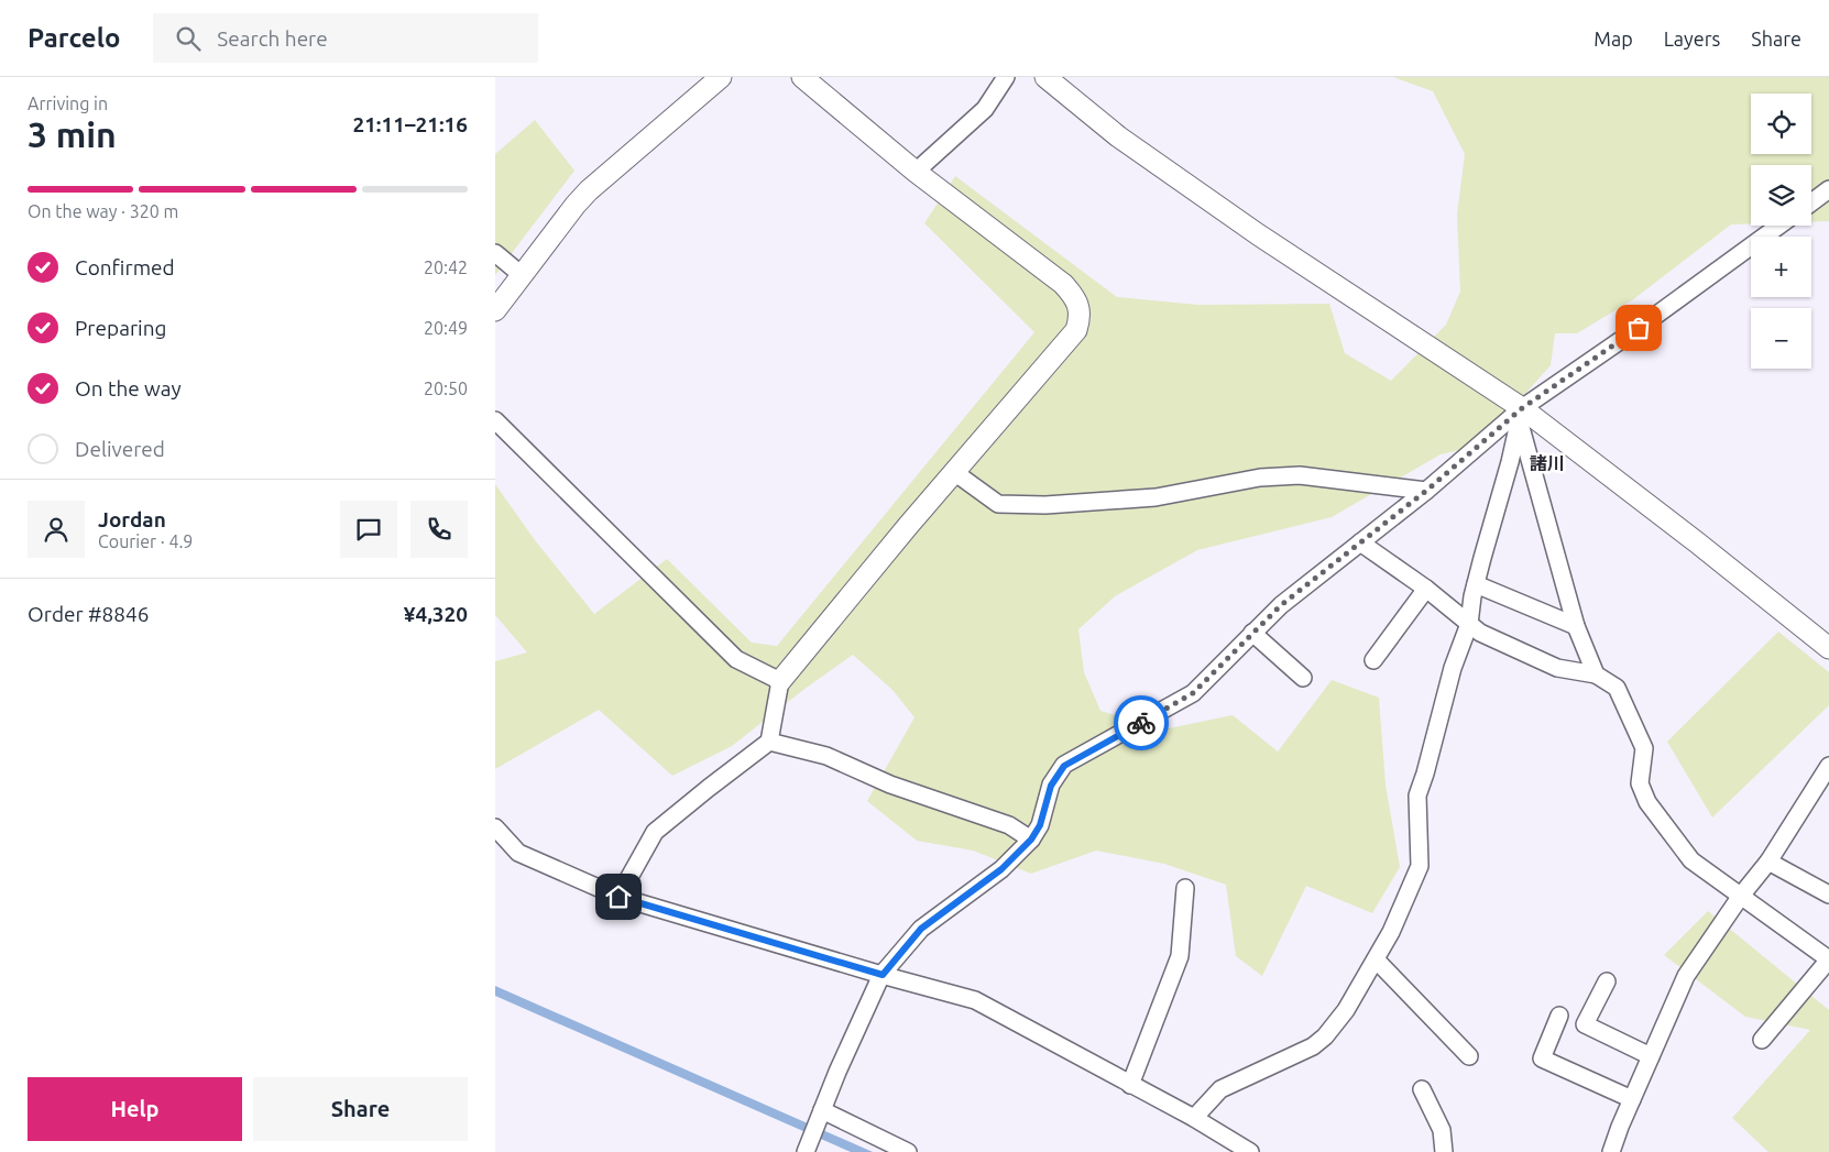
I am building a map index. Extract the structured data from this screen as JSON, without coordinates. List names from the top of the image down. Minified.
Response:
{"districts":["諸川"],"page":{"header":"Parcelo","search":"Search here","nav":["Map","Layers","Share"],"heading":["3 min","Arriving in","21:11–21:16"],"panel":["Jordan","Courier · 4.9","Order #8846","¥4,320"],"map_buttons":["+","−"],"bar":"On the way · 320 m","list":[["Confirmed","20:42"],["Preparing","20:49"],["On the way","20:50"],"Delivered"],"buttons":["Help","Share"]}}
